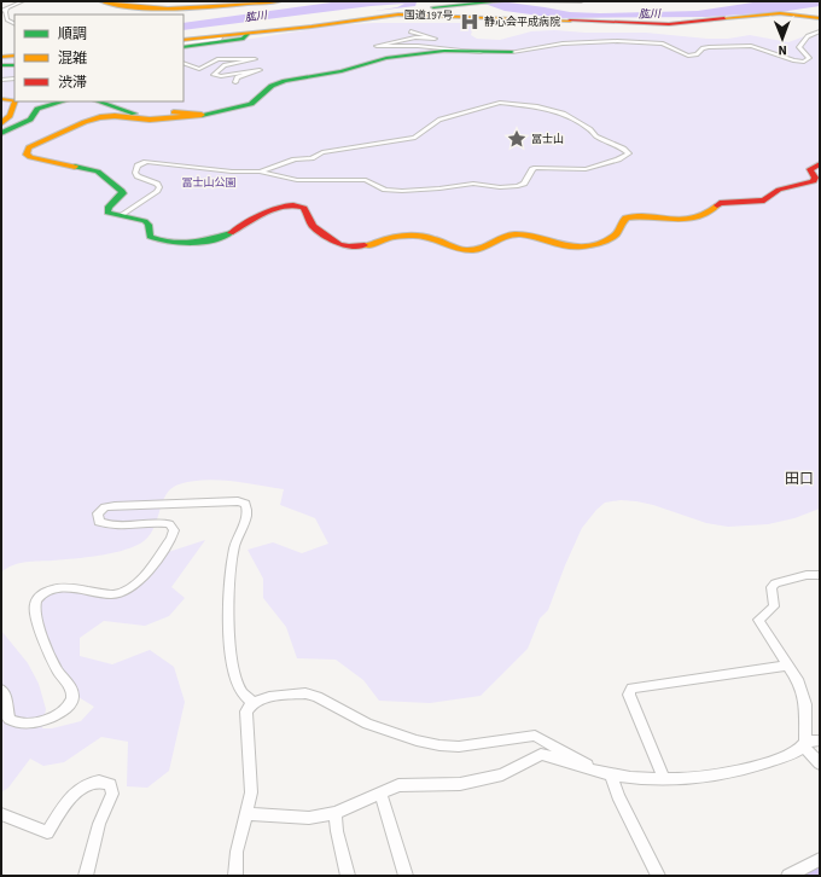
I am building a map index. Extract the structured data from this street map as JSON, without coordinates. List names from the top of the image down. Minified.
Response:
{"streets":{"main road":["国道197号"]},"districts":["田口"],"water":["肱川"],"parks":["冨士山公園"],"places":{"hospital":["静心会平成病院"],"place":["冨士山"]},"legend":["順調","混雑","渋滞"],"north":"bottom"}
